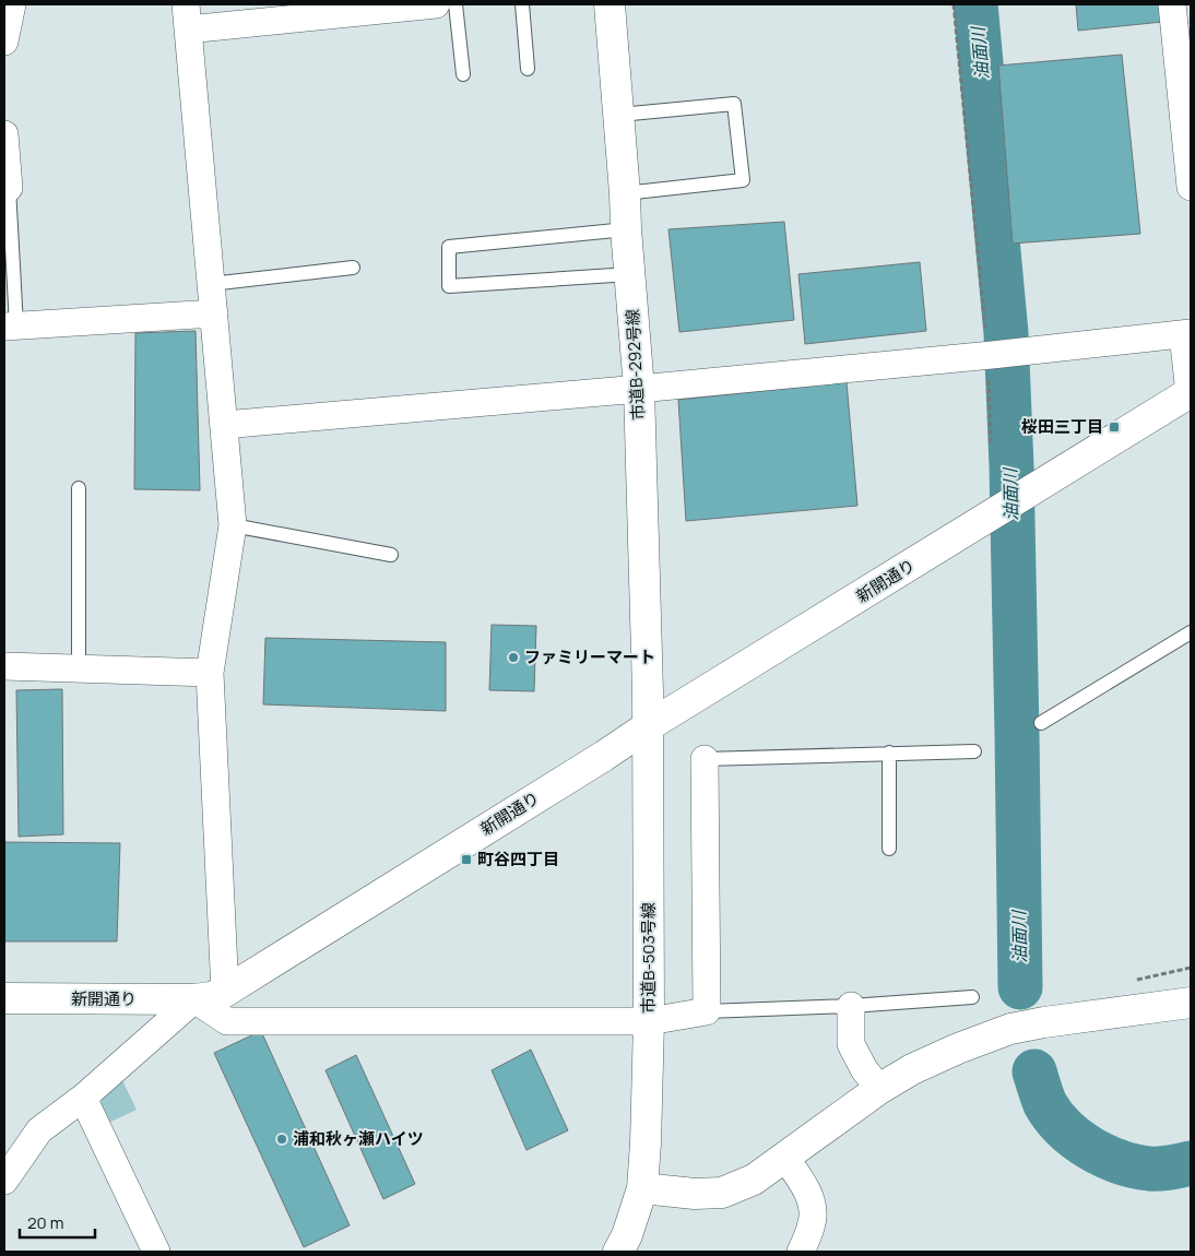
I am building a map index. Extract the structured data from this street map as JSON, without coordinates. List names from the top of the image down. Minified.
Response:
{"streets":{"street":["市道B-292号線","新開通り","市道B-503号線"]},"crossings":[["市道B-292号線","新開通り"],["市道B-292号線","市道B-503号線"],["新開通り","市道B-503号線"]],"water":["油面川"],"places":{"transit":["桜田三丁目","町谷四丁目"],"other":["ファミリーマート","浦和秋ヶ瀬ハイツ"]},"scale_bar":"20 m"}
